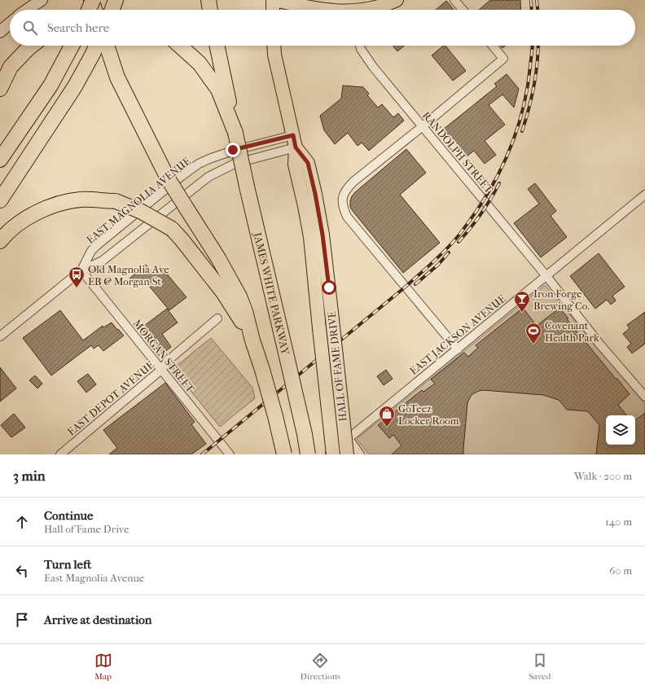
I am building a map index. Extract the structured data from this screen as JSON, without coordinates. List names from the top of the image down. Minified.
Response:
{"streets":{"highway":["JAMES WHITE PARKWAY"],"main road":["HALL OF FAME DRIVE"],"street":["RANDOLPH STREET","EAST MAGNOLIA AVENUE","EAST JACKSON AVENUE","MORGAN STREET","EAST DEPOT AVENUE"]},"crossings":[["RANDOLPH STREET","EAST JACKSON AVENUE"],["EAST MAGNOLIA AVENUE","MORGAN STREET"],["EAST MAGNOLIA AVENUE","HALL OF FAME DRIVE"],["MORGAN STREET","EAST DEPOT AVENUE"]],"places":{"bus stop":["Old Magnolia Ave EB @ Morgan St"],"bar":["Iron Forge Brewing Co."],"sports":["Covenant Health Park"],"shop":["GoTeez Locker Room"]},"page":{"search":"Search here","heading":["3 min","Walk · 200 m"],"list":[["Continue","Hall of Fame Drive","140 m"],["Turn left","East Magnolia Avenue","60 m"],"Arrive at destination"],"nav":["Map","Directions","Saved"]}}
